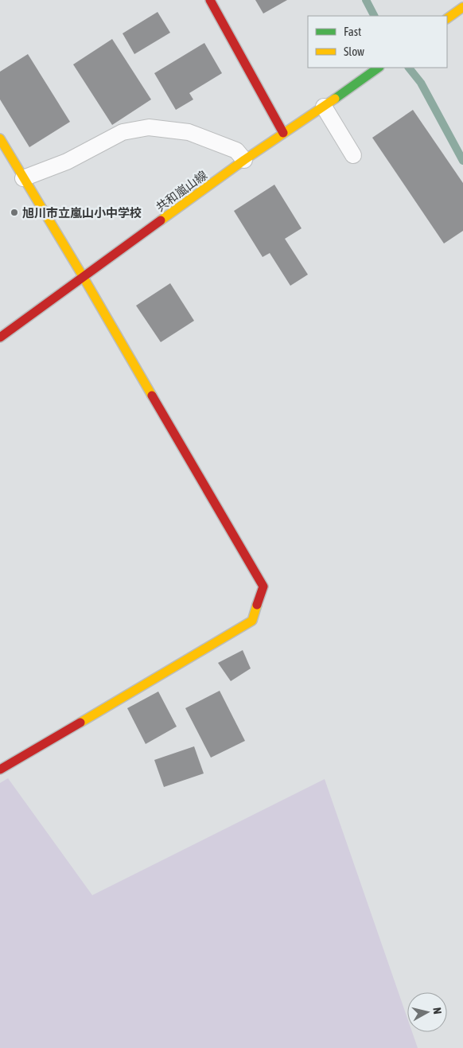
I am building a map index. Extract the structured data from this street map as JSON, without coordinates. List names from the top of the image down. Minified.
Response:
{"streets":{"street":["共和嵐山線"]},"places":["旭川市立嵐山小中学校"],"legend":["Fast","Slow"],"north":"right"}
